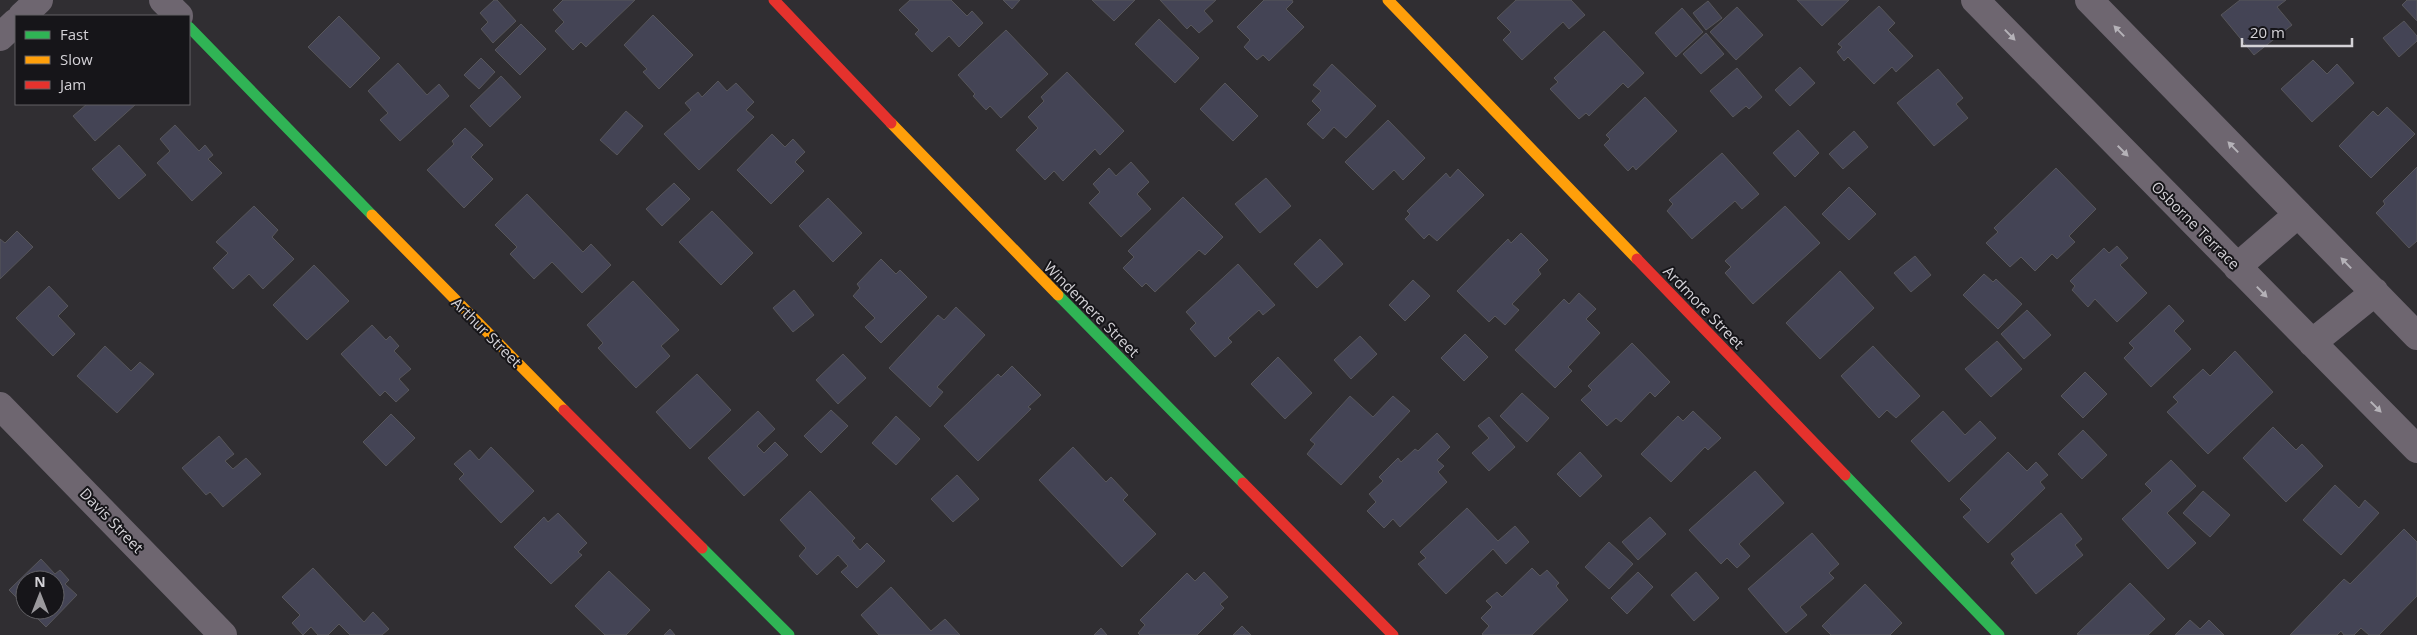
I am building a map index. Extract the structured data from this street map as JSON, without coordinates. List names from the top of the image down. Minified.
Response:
{"streets":{"street":["Osborne Terrace","Ardmore Street","Windemere Street","Arthur Street","Davis Street"]},"legend":["Fast","Slow","Jam"],"scale_bar":"20 m","north":"top"}
